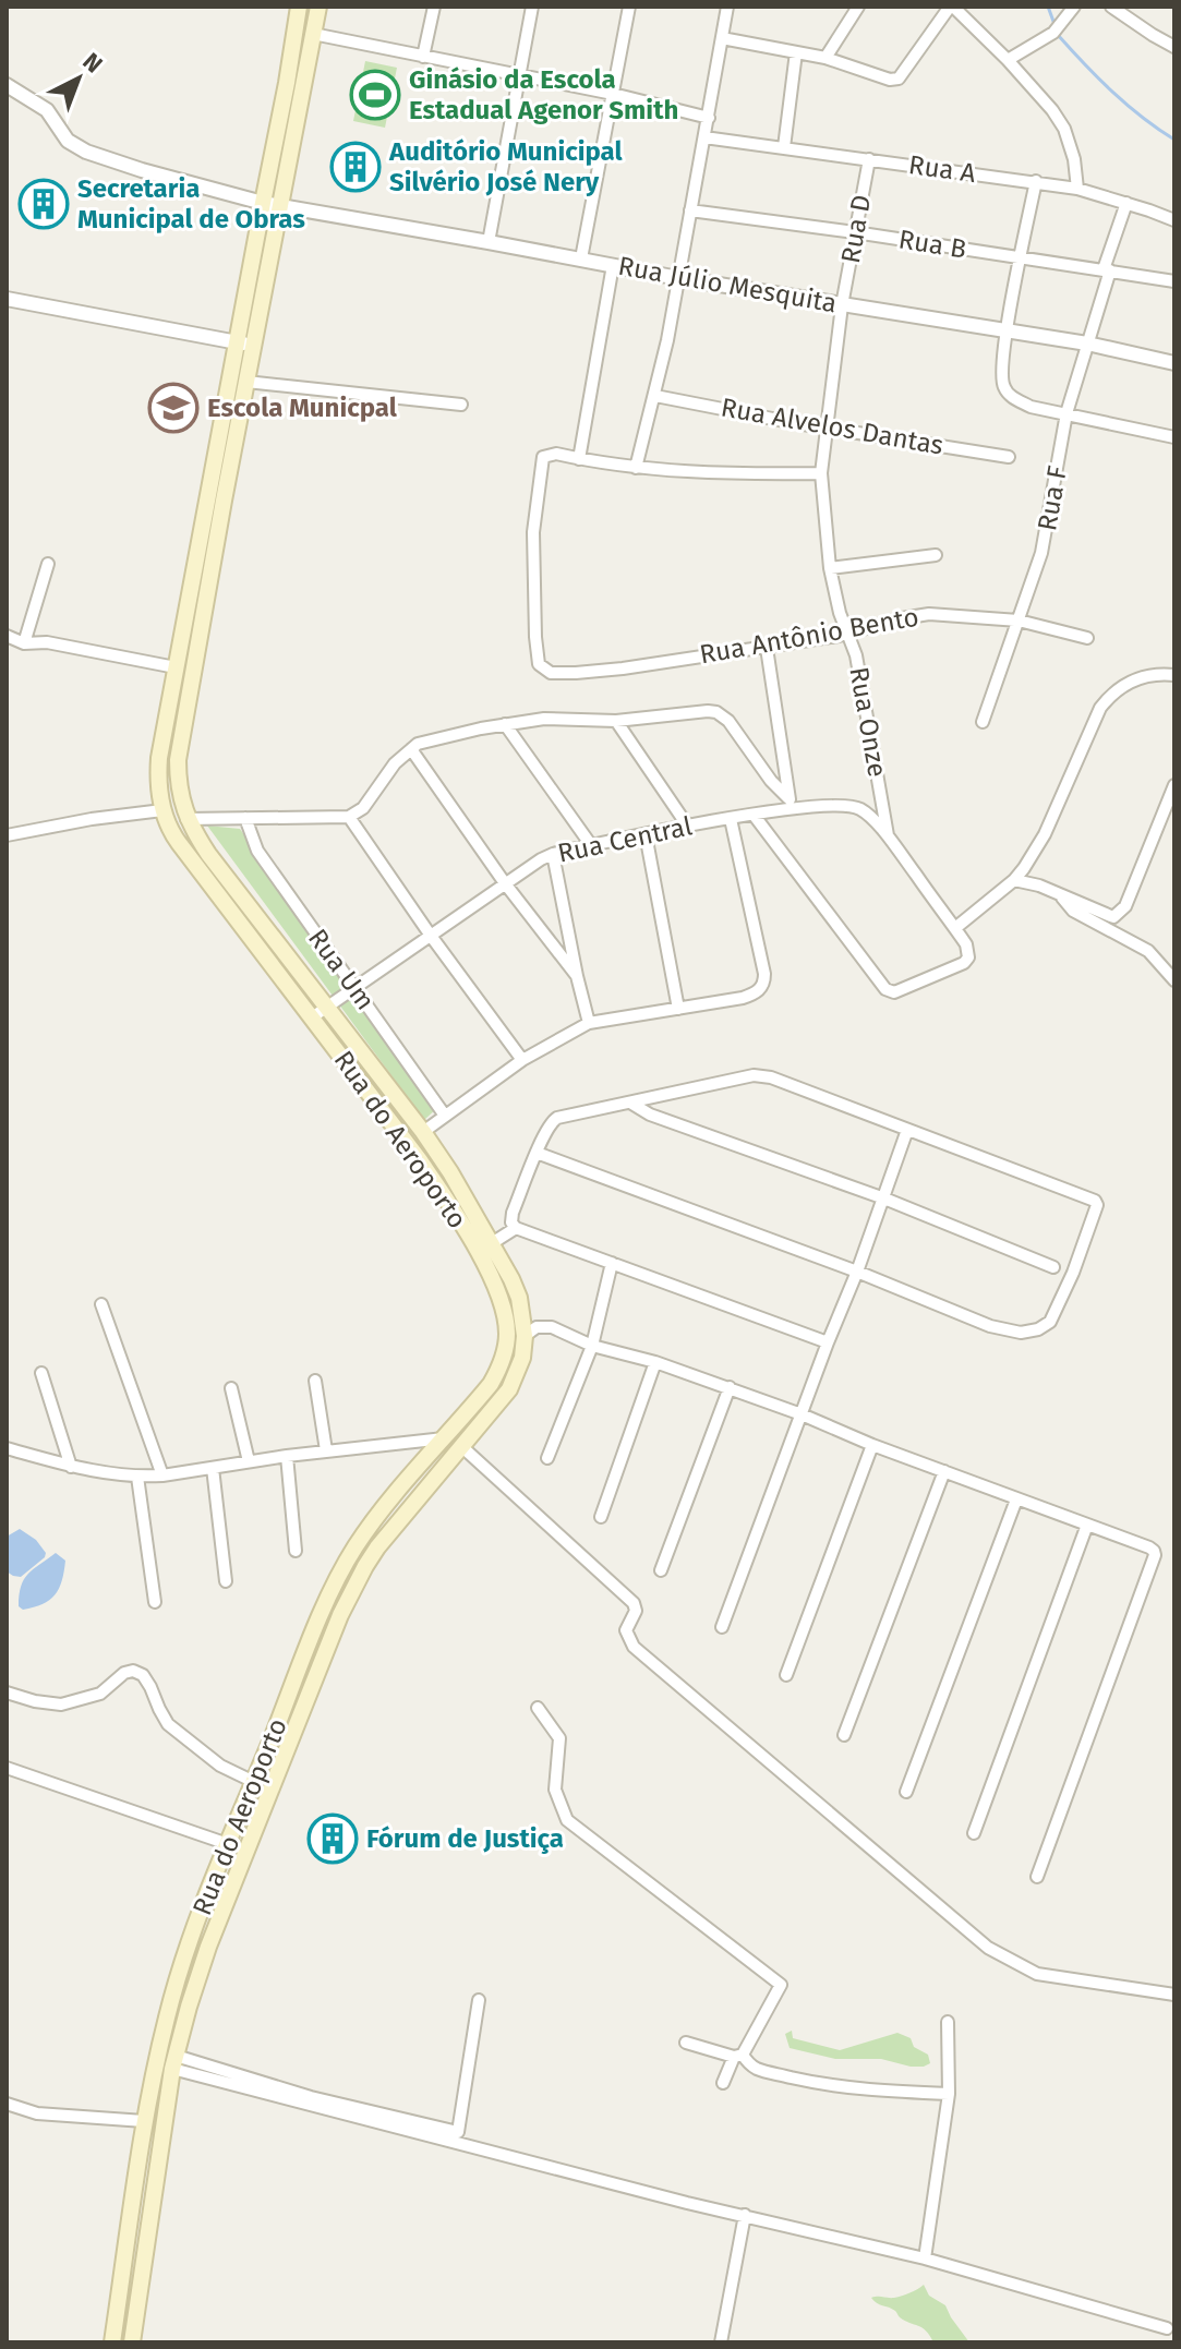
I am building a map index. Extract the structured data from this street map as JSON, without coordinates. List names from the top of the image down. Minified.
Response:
{"streets":{"main road":["Rua do Aeroporto"],"street":["Rua A","Rua D","Rua B","Rua Júlio Mesquita","Rua Alvelos Dantas","Rua F","Rua Antônio Bento","Rua Onze","Rua Central","Rua Um"]},"crossings":[["Rua A","Rua D"],["Rua A","Rua F"],["Rua D","Rua B"],["Rua D","Rua Júlio Mesquita"],["Rua D","Rua Alvelos Dantas"],["Rua D","Rua Onze"],["Rua B","Rua F"],["Rua Júlio Mesquita","Rua F"],["Rua Júlio Mesquita","Rua do Aeroporto"],["Rua F","Rua Antônio Bento"],["Rua Antônio Bento","Rua Onze"],["Rua Onze","Rua Central"],["Rua Central","Rua Um"],["Rua Central","Rua do Aeroporto"]],"places":{"sports":["Ginásio da Escola Estadual Agenor Smith"],"building":["Auditório Municipal Silvério José Nery","Secretaria Municipal de Obras","Fórum de Justiça"],"school or university":["Escola Municpal"]},"north":"top right"}
